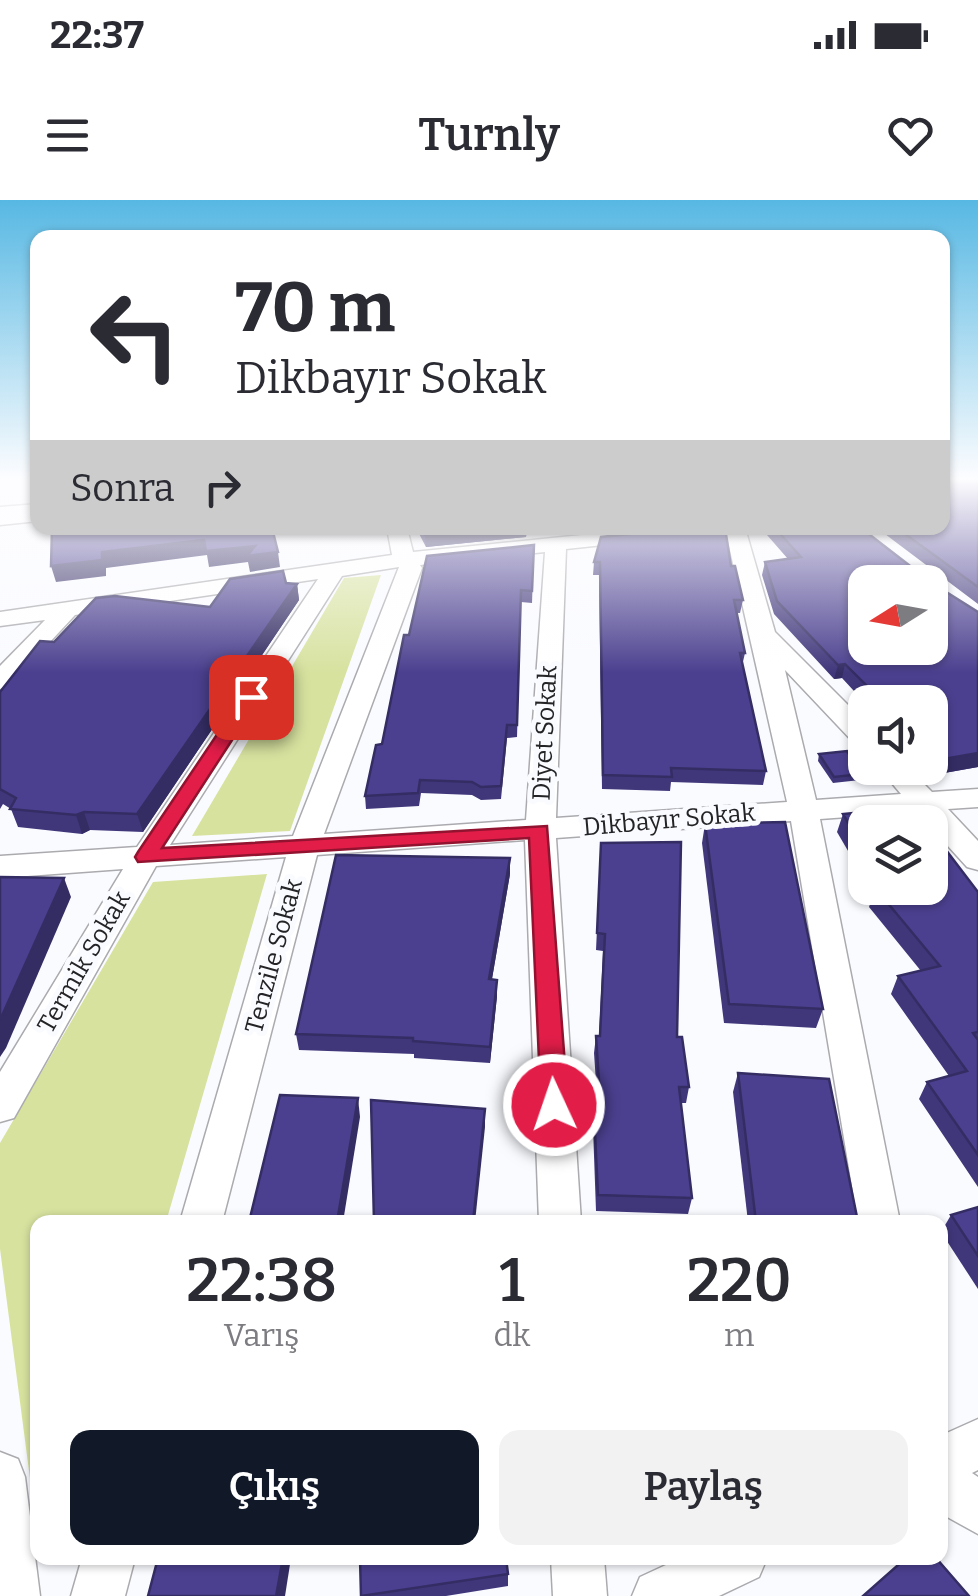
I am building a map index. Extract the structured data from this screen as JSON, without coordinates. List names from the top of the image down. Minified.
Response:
{"streets":{"street":["Diyet Sokak","Dikbayır Sokak","Tenzile Sokak","Termik Sokak"]},"crossings":[["Diyet Sokak","Dikbayır Sokak"],["Dikbayır Sokak","Tenzile Sokak"],["Dikbayır Sokak","Termik Sokak"]],"north":"left","page":{"status":"22:37","header":"Turnly","turn":["70 m","Dikbayır Sokak"],"then":"Sonra","eta":["22:38","Varış","1","dk","220","m"],"buttons":["Çıkış","Paylaş"]}}
